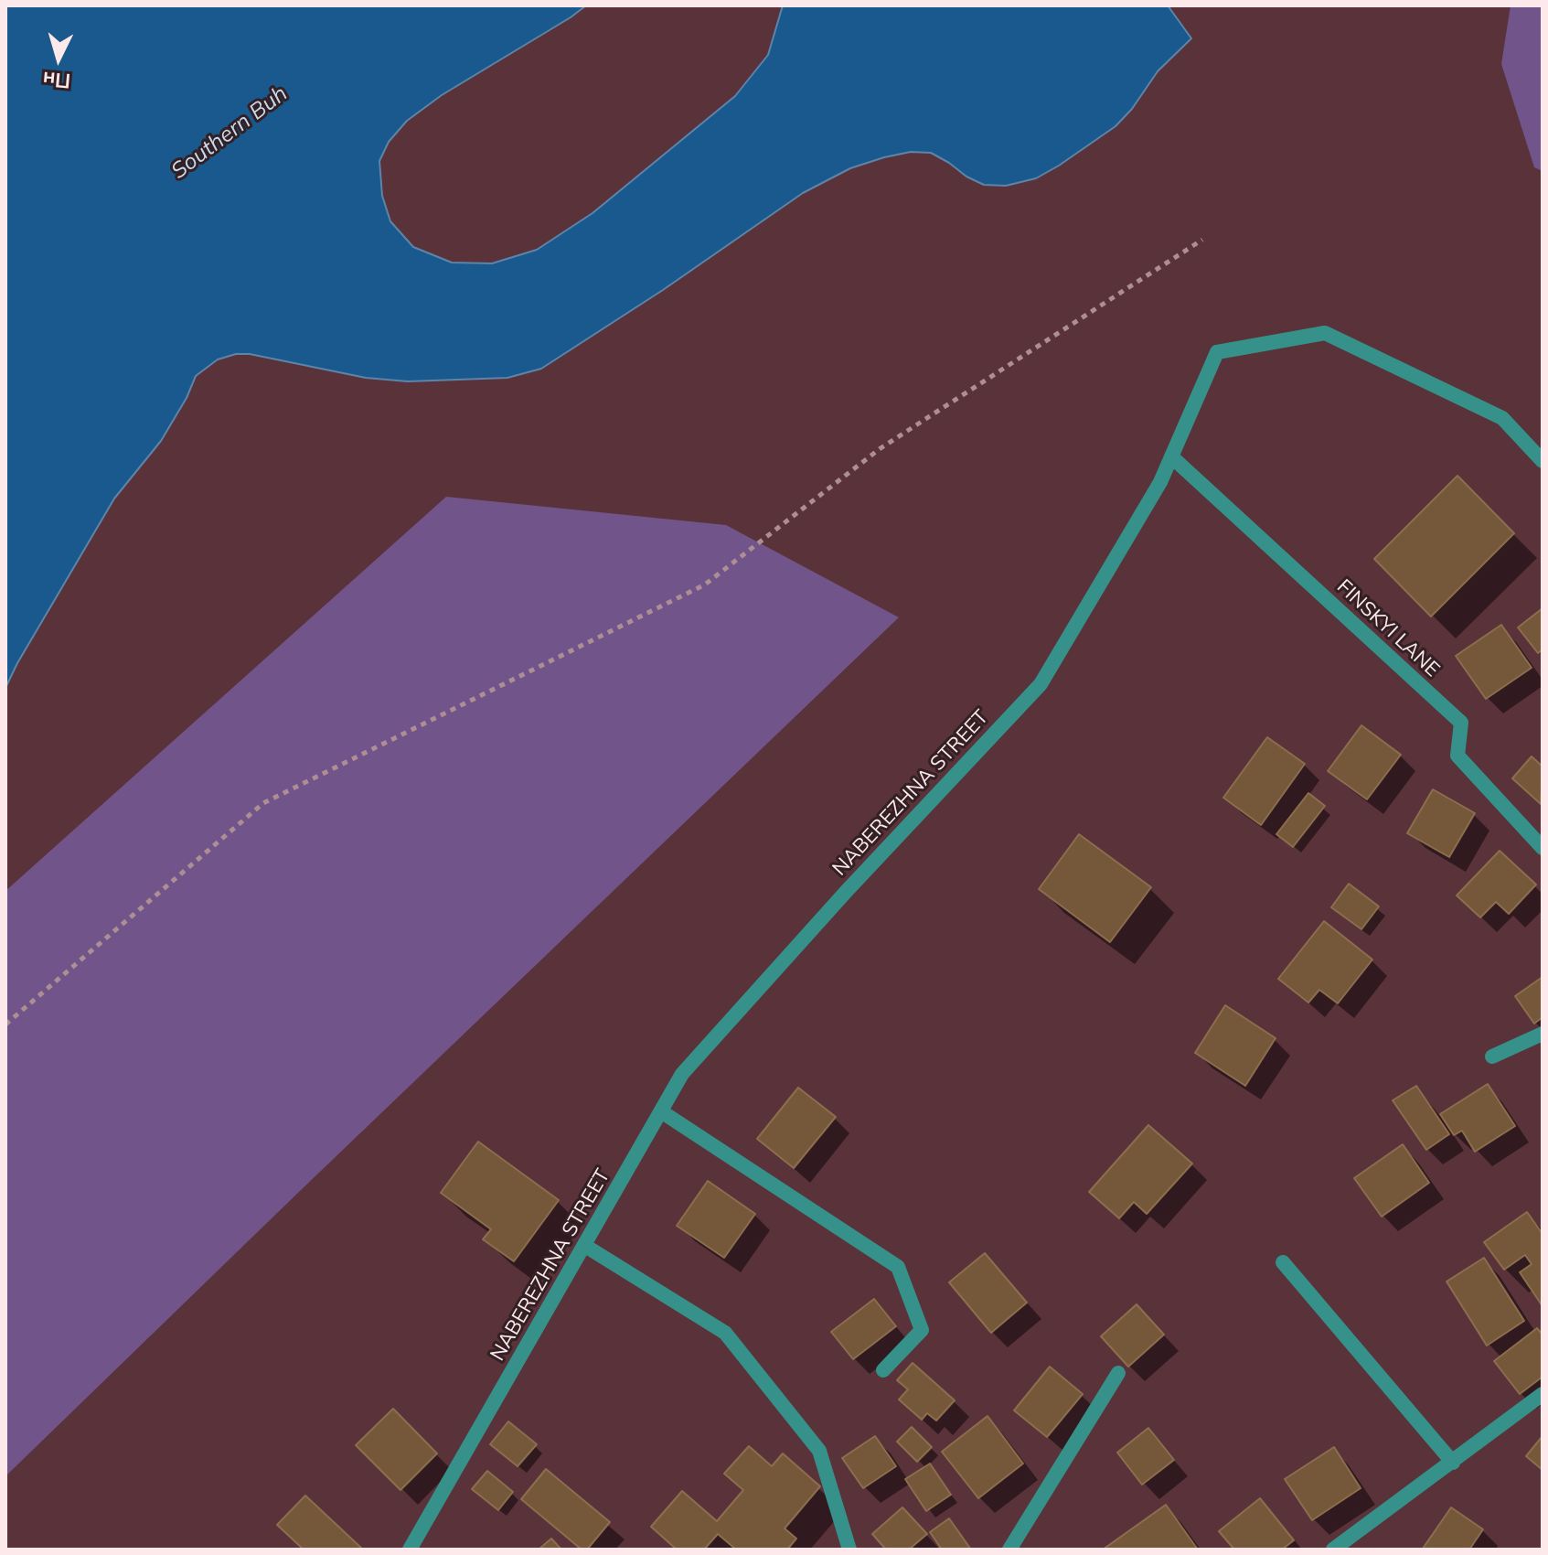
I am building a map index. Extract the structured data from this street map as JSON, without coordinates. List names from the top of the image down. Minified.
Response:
{"streets":{"street":["FINSKYI LANE","NABEREZHNA STREET"]},"crossings":[["FINSKYI LANE","NABEREZHNA STREET"]],"water":["Southern Buh"],"north":"bottom"}
